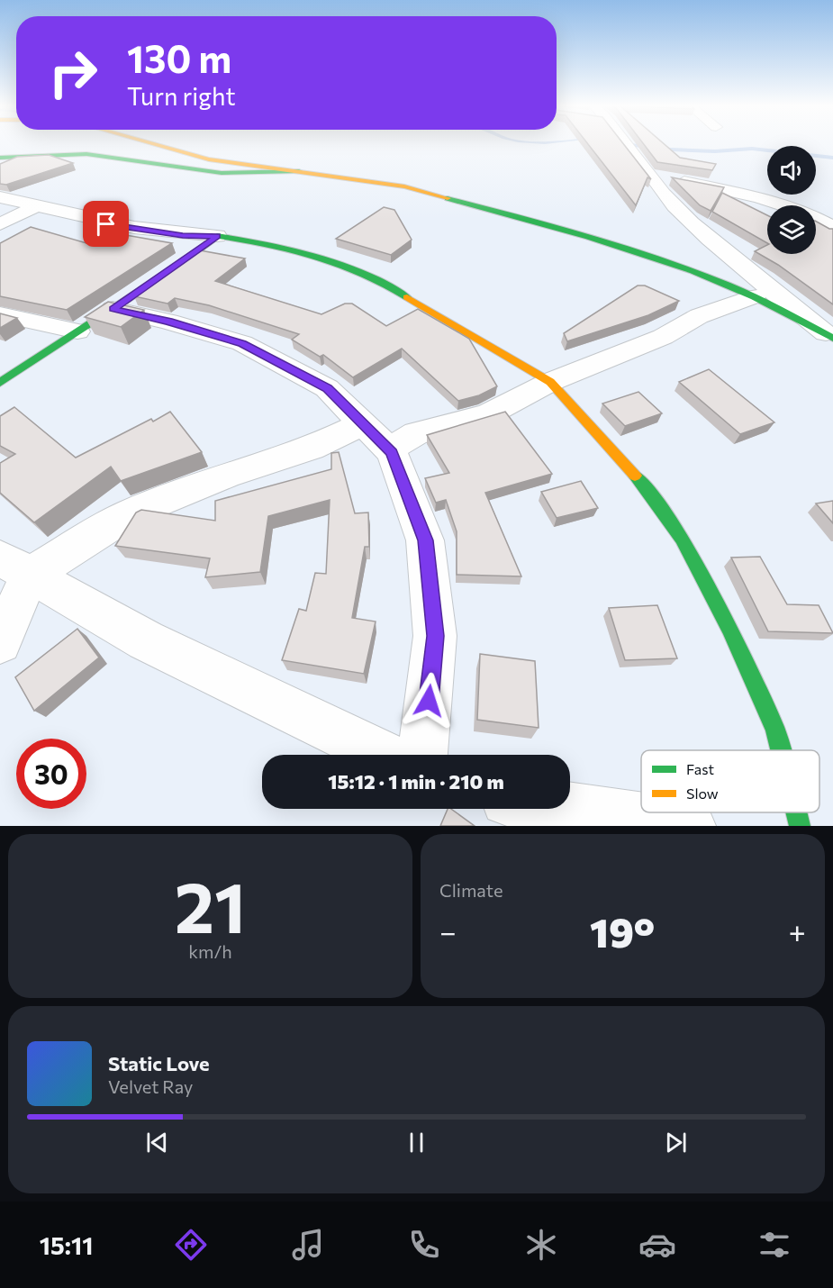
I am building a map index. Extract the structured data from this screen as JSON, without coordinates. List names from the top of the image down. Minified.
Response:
{"legend":["Fast","Slow"],"page":{"turn":["130 m","Turn right"],"limit":"30","trip":"15:12 · 1 min · 210 m","tile":[["21","km/h"],"Climate"],"heat":["−","19°","+"],"song":["Static Love","Velvet Ray"],"tabs":"15:11"}}
